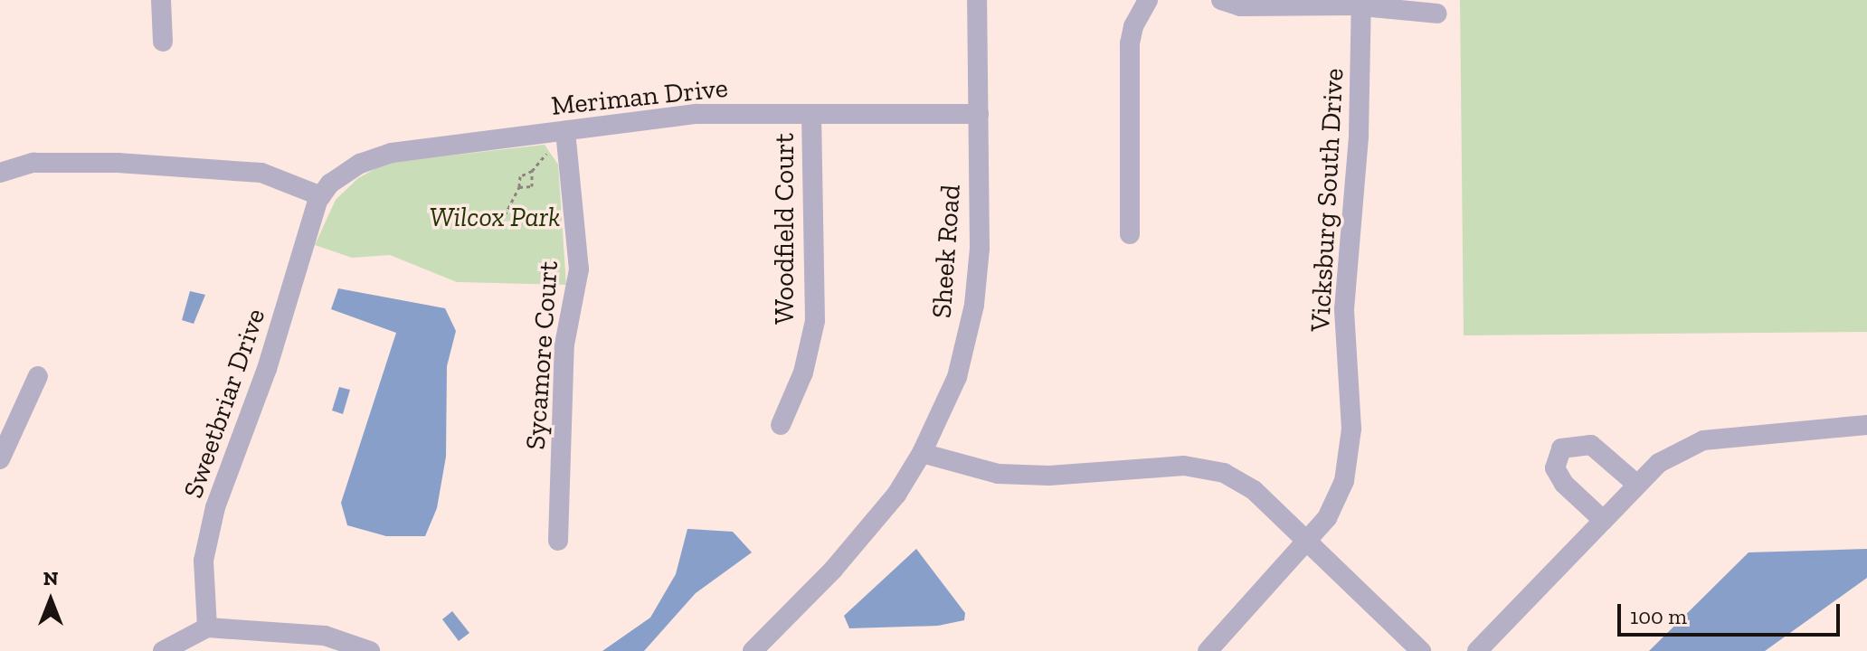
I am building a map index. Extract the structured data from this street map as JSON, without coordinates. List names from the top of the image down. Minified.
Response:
{"streets":{"street":["Meriman Drive","Vicksburg South Drive","Woodfield Court","Sheek Road","Sycamore Court","Sweetbriar Drive"]},"crossings":[["Meriman Drive","Woodfield Court"],["Meriman Drive","Sheek Road"],["Meriman Drive","Sycamore Court"],["Meriman Drive","Sweetbriar Drive"]],"parks":["Wilcox Park"],"scale_bar":"100 m","north":"top"}
